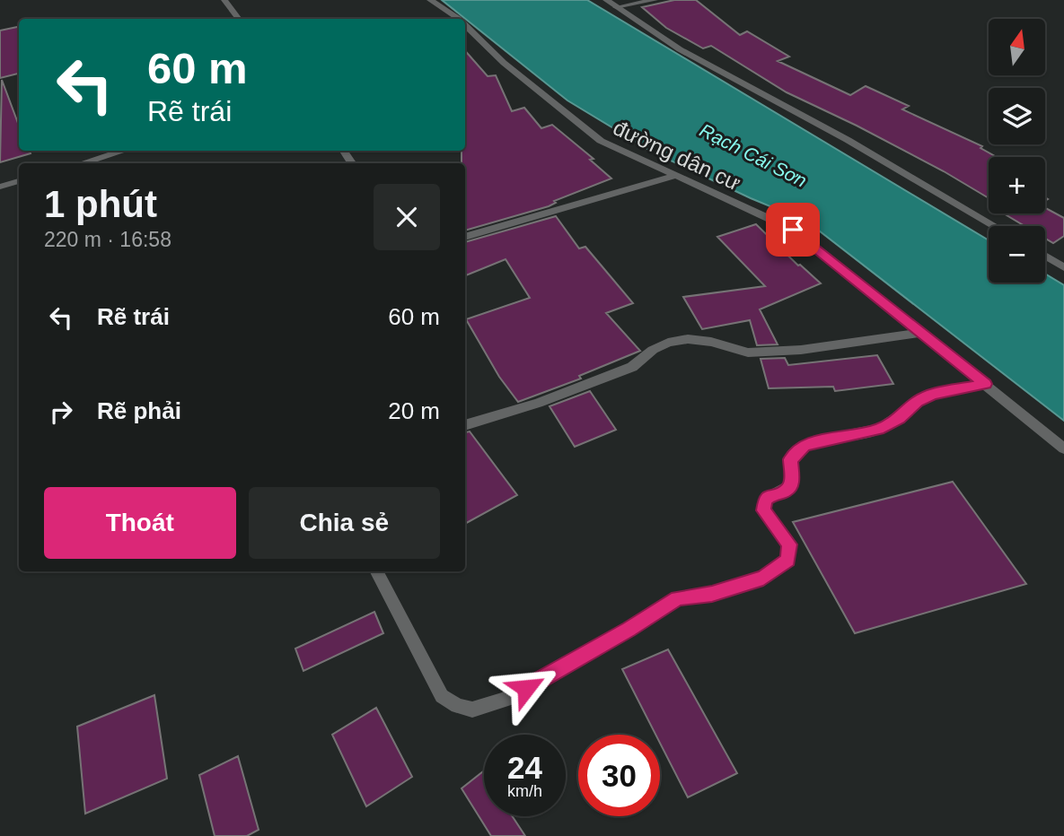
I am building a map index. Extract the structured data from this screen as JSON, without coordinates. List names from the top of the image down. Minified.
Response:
{"streets":{"street":["đường dân cư"]},"water":["Rạch Cái Sơn"],"north":"top","page":{"map_buttons":["+","−"],"turn":["60 m","Rẽ trái"],"heading":["1 phút","220 m · 16:58"],"list":[{"name":"Rẽ trái","value":"60 m"},{"name":"Rẽ phải","value":"20 m"}],"buttons":["Thoát","Chia sẻ"],"speed":"24 km/h","limit":"30"}}
